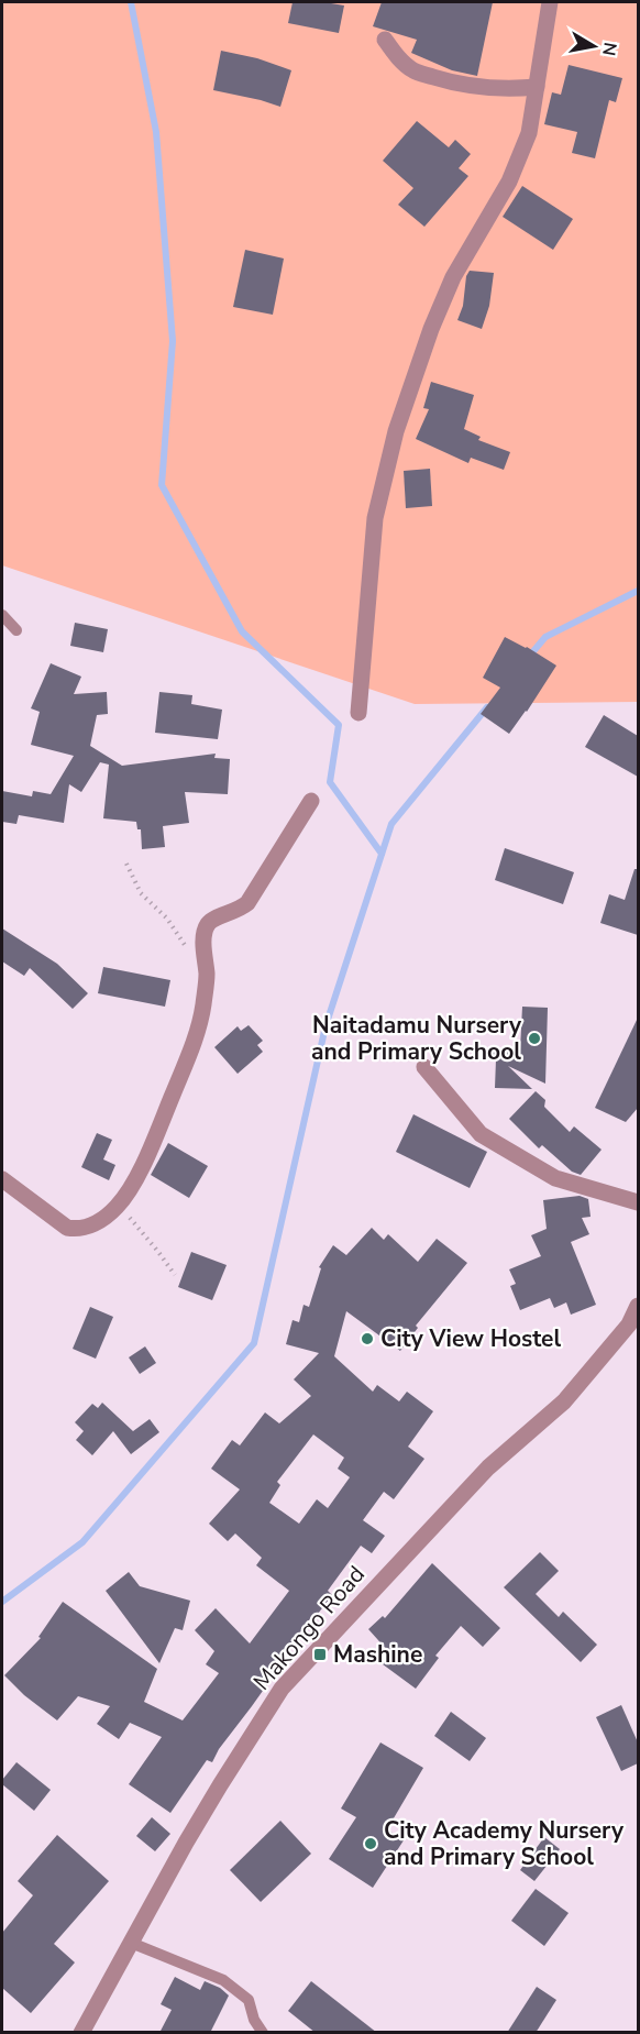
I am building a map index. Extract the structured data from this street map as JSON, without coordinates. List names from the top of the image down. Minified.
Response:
{"streets":{"street":["Makongo Road"]},"places":{"other":["Naitadamu Nursery and Primary School","City View Hostel","City Academy Nursery and Primary School"],"transit":["Mashine"]},"north":"right"}
